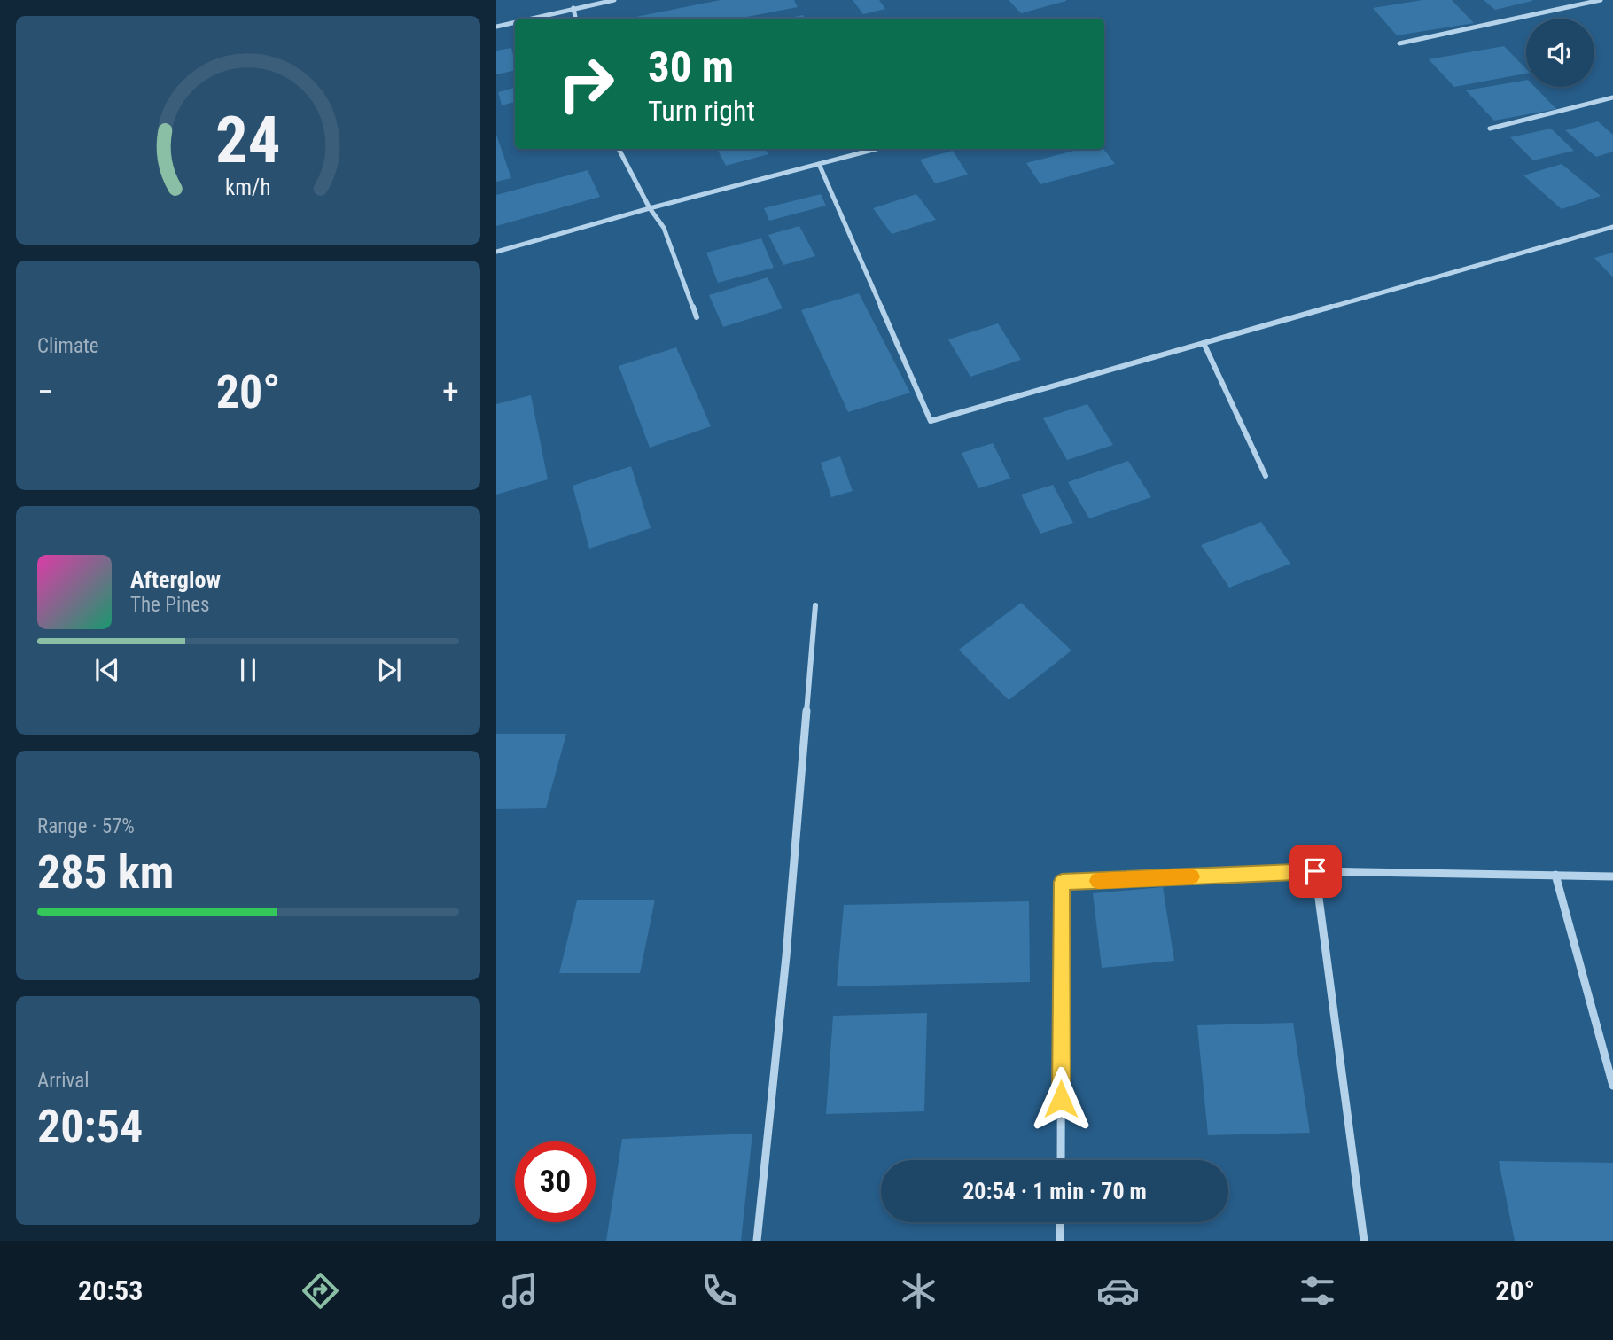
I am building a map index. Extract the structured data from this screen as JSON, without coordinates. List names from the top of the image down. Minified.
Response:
{"page":{"turn":["30 m","Turn right"],"tile":["Climate",["Range · 57%","285 km"],["Arrival","20:54"]],"heat":["−","20°","+"],"song":["Afterglow","The Pines"],"limit":"30","trip":"20:54 · 1 min · 70 m","tabs":["20:53","20°"],"gauge":["24","km/h"]}}
